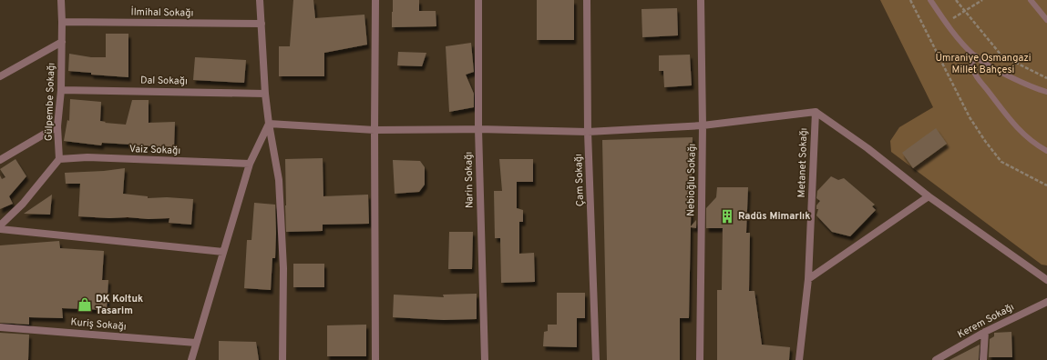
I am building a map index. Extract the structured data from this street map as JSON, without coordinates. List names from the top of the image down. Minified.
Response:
{"streets":{"street":["İlmihal Sokağı","Dal Sokağı","Gülpembe Sokağı","Vaiz Sokağı","Metanet Sokağı","Narin Sokağı","Çam Sokağı","Nebioğlu Sokağı","Kerem Sokağı","Kuriş Sokağı"]},"crossings":[["İlmihal Sokağı","Gülpembe Sokağı"],["Dal Sokağı","Gülpembe Sokağı"],["Gülpembe Sokağı","Vaiz Sokağı"]],"parks":["Ümraniye Osmangazi Millet Bahçesi"],"places":{"building":["Radüs Mimarlık"],"shop":["DK Koltuk Tasarim"]}}
